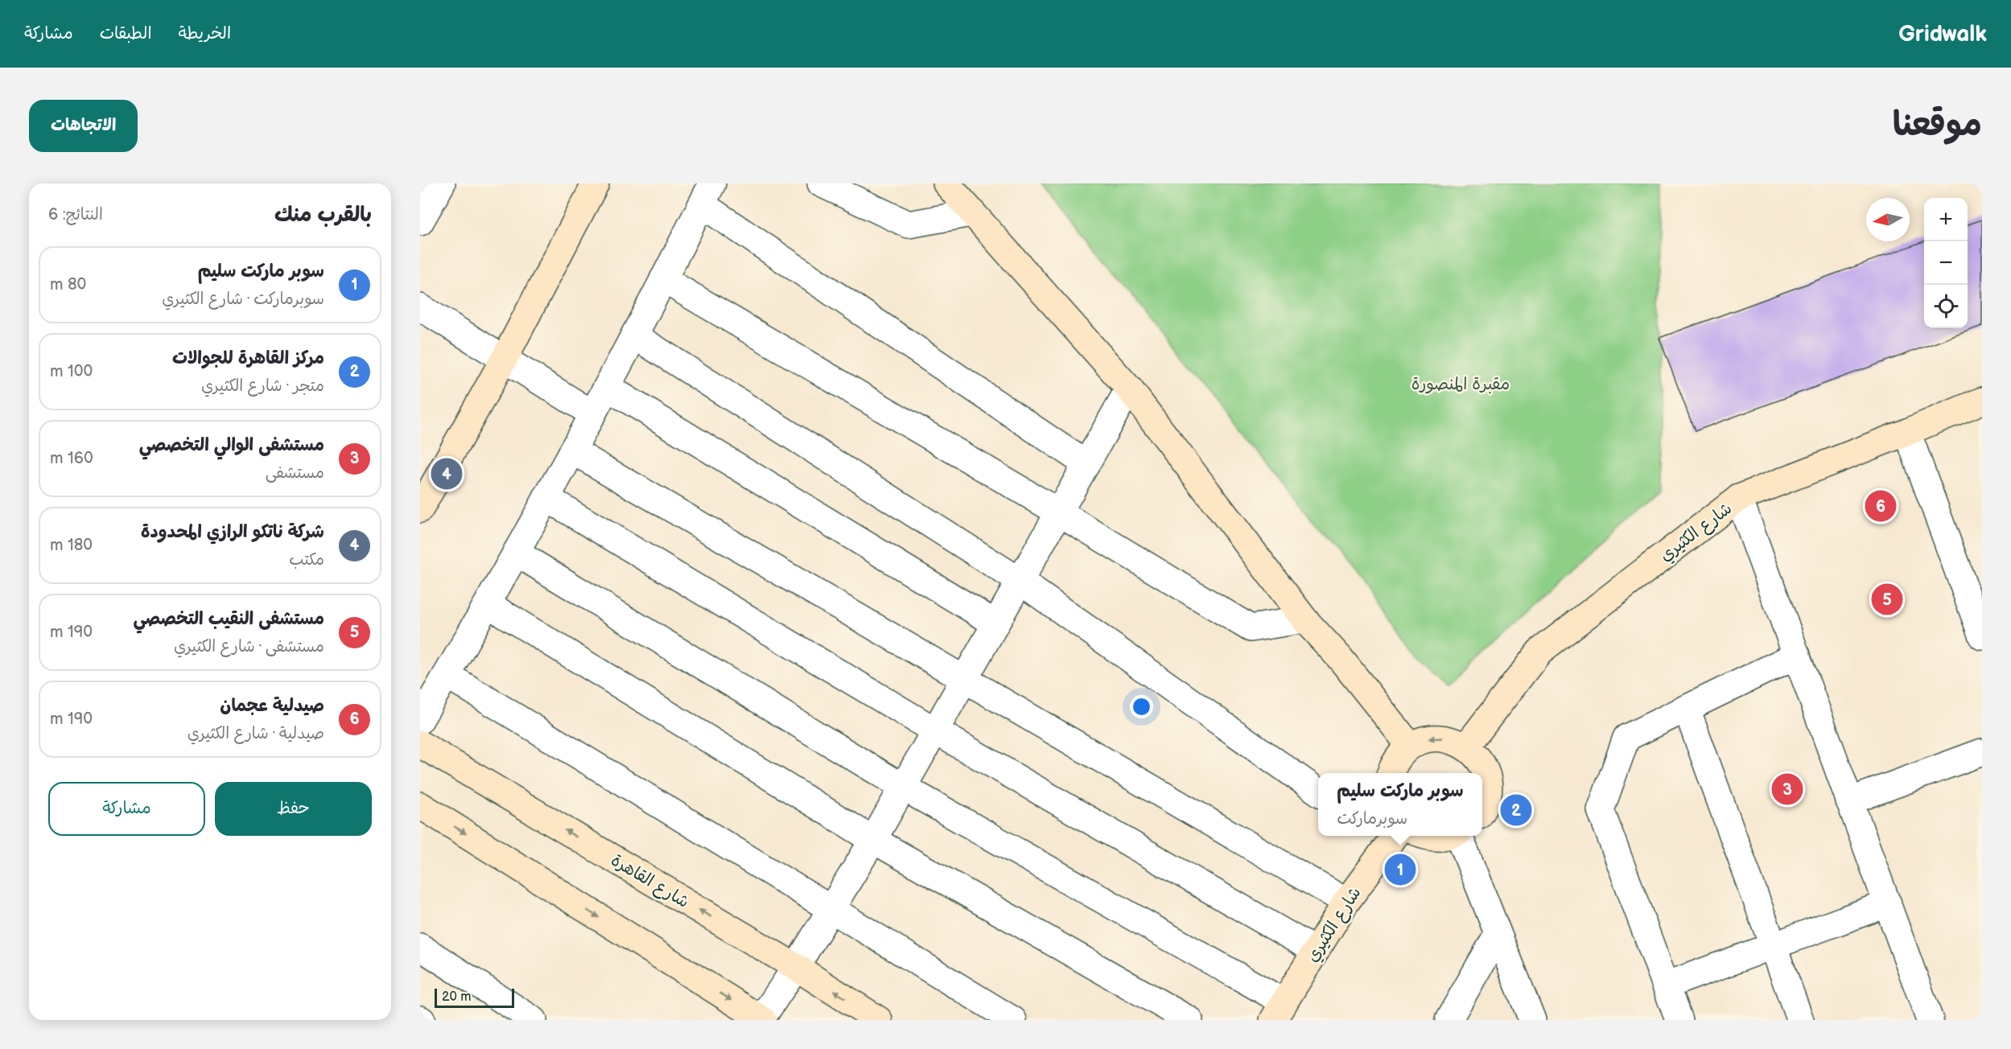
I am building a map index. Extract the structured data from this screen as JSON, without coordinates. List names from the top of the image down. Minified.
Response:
{"streets":{"street":["شارع الكثيري","شارع القاهرة"]},"parks":["مقبرة المنصورة"],"scale_bar":"20 m","north":"left","page":{"header":"Gridwalk","nav":["الخريطة","الطبقات","مشاركة"],"title":"موقعنا","buttons":["الاتجاهات",["حفظ","مشاركة"]],"heading":["بالقرب منك","النتائج: 6"],"map_buttons":["+","−"],"list":[{"mark":"1","name":"سوبر ماركت سليم","note":"سوبرماركت · شارع الكثيري","value":"80 m"},{"mark":"2","name":"مركز القاهرة للجوالات","note":"متجر · شارع الكثيري","value":"100 m"},{"mark":"3","name":"مستشفى الوالي التخصصي","note":"مستشفى","value":"160 m"},{"mark":"4","name":"شركة ناتكو الرازي المحدودة","note":"مكتب","value":"180 m"},{"mark":"5","name":"مستشفى النقيب التخصصي","note":"مستشفى · شارع الكثيري","value":"190 m"},{"mark":"6","name":"صيدلية عجمان","note":"صيدلية · شارع الكثيري","value":"190 m"}],"pins":["4","6","5","3","2","1"],"popup":["سوبر ماركت سليم","سوبرماركت"],"scale":"20 m"}}
